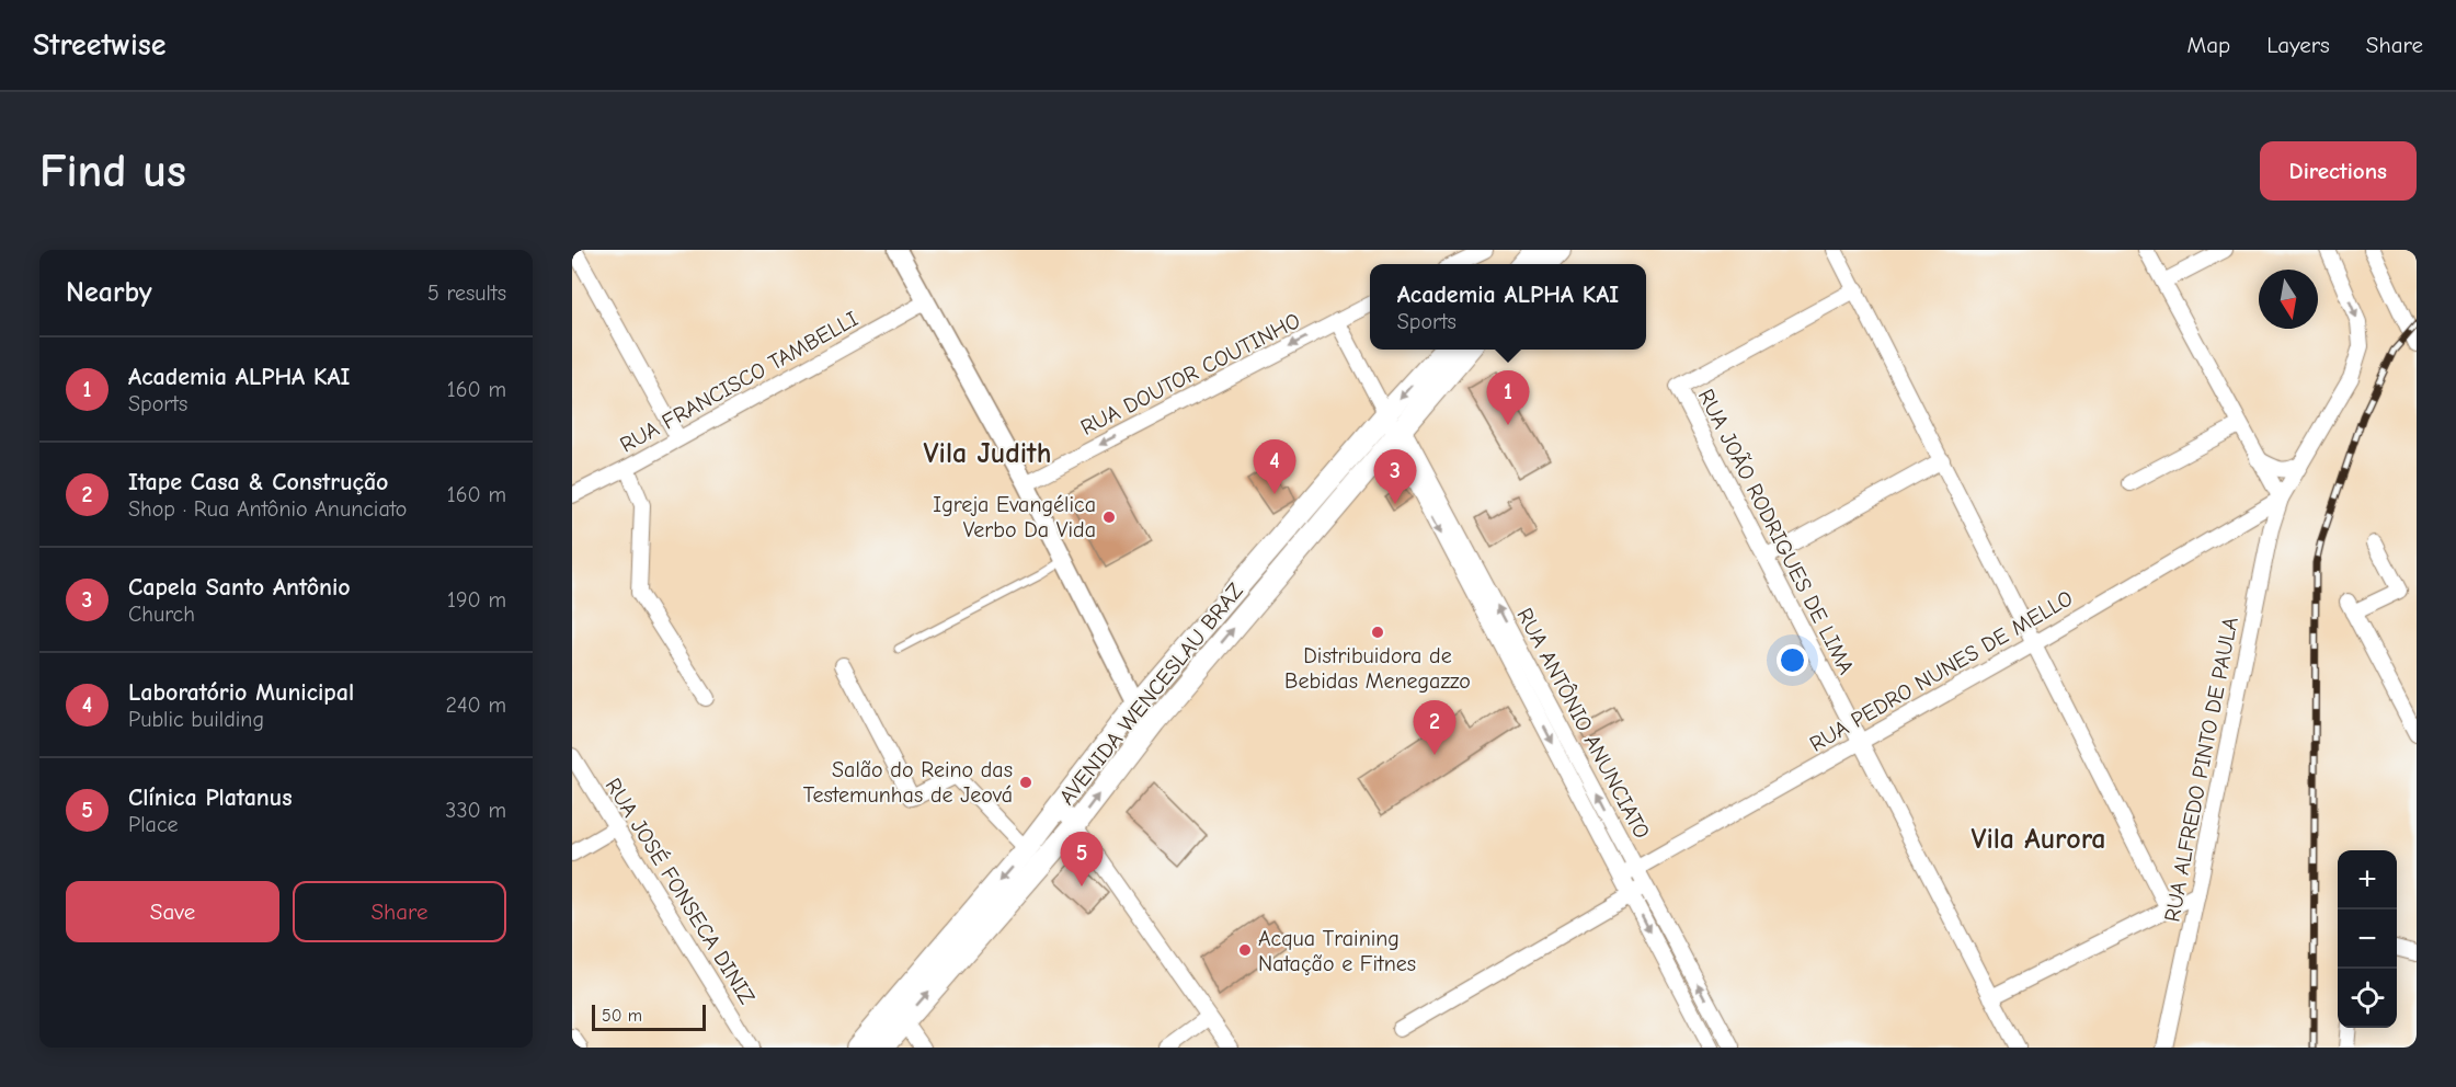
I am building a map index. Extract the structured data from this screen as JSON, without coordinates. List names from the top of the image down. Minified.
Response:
{"streets":{"main road":["AVENIDA WENCESLAU BRAZ"],"street":["RUA DOUTOR COUTINHO","RUA FRANCISCO TAMBELLI","RUA JOÃO RODRIGUES DE LIMA","RUA PEDRO NUNES DE MELLO","RUA ANTÔNIO ANUNCIATO","RUA ALFREDO PINTO DE PAULA","RUA JOSÉ FONSECA DINIZ"]},"crossings":[["RUA DOUTOR COUTINHO","RUA ANTÔNIO ANUNCIATO"],["RUA JOÃO RODRIGUES DE LIMA","RUA PEDRO NUNES DE MELLO"],["RUA PEDRO NUNES DE MELLO","RUA ANTÔNIO ANUNCIATO"],["RUA PEDRO NUNES DE MELLO","RUA ALFREDO PINTO DE PAULA"],["AVENIDA WENCESLAU BRAZ","RUA ANTÔNIO ANUNCIATO"]],"one_way":["RUA DOUTOR COUTINHO"],"districts":["Vila Judith","Vila Aurora"],"places":["Igreja Evangélica Verbo Da Vida","Distribuidora de Bebidas Menegazzo","Salão do Reino das Testemunhas de Jeová","Acqua Training Natação e Fitnes"],"scale_bar":"50 m","north":"bottom","page":{"header":"Streetwise","nav":["Map","Layers","Share"],"buttons":["Directions",["Save","Share"]],"title":"Find us","heading":["Nearby","5 results"],"popup":["Academia ALPHA KAI","Sports"],"list":[{"mark":"1","name":"Academia ALPHA KAI","note":"Sports","value":"160 m"},{"mark":"2","name":"Itape Casa & Construção","note":"Shop · Rua Antônio Anunciato","value":"160 m"},{"mark":"3","name":"Capela Santo Antônio","note":"Church","value":"190 m"},{"mark":"4","name":"Laboratório Municipal","note":"Public building","value":"240 m"},{"mark":"5","name":"Clínica Platanus","note":"Place","value":"330 m"}],"pins":["1","4","3","2","5"],"map_buttons":["+","−"],"scale":"50 m"}}
